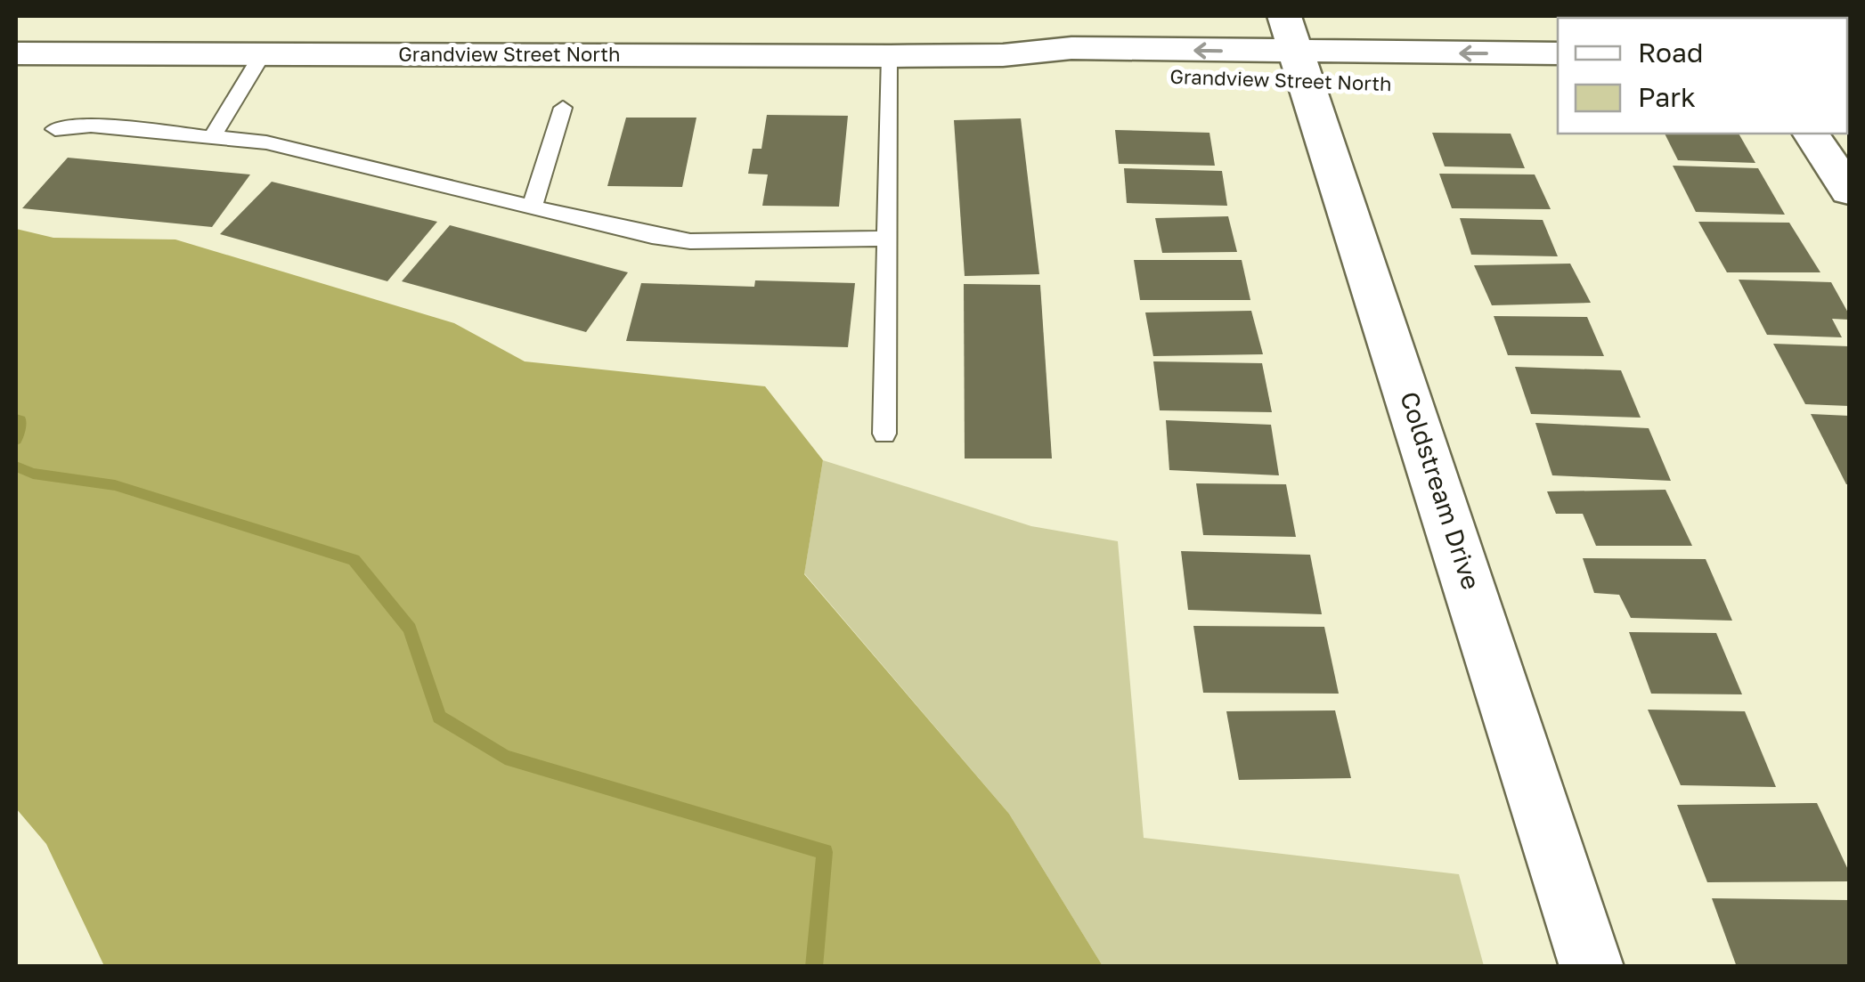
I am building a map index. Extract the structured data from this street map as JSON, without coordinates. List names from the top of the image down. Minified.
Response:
{"streets":{"street":["Grandview Street North","Coldstream Drive"]},"crossings":[["Grandview Street North","Coldstream Drive"]],"legend":["Road","Park"]}
